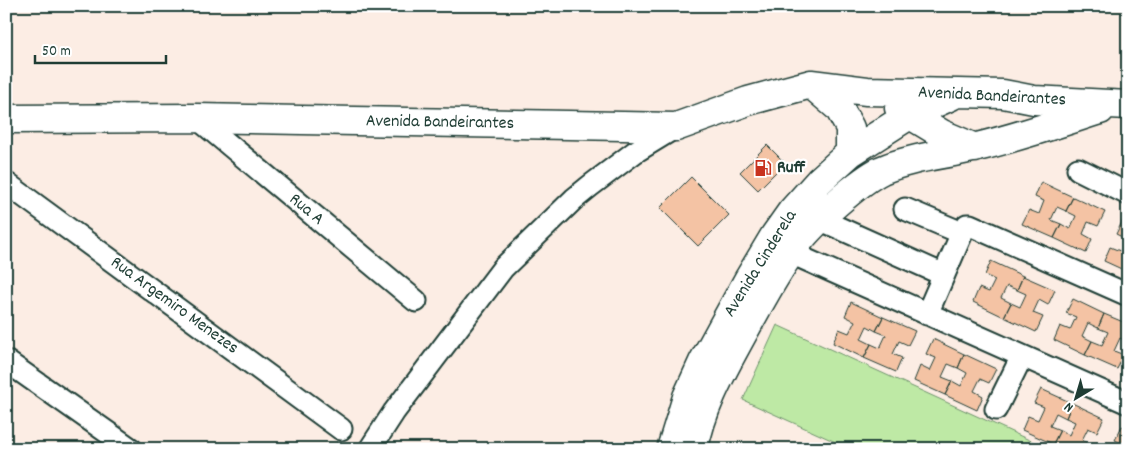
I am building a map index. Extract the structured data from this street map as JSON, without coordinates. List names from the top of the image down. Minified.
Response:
{"streets":{"main road":["Avenida Bandeirantes","Avenida Cinderela"],"street":["Rua A","Rua Argemiro Menezes"]},"crossings":[["Avenida Bandeirantes","Rua A"],["Avenida Bandeirantes","Avenida Cinderela"]],"places":{"fuel station":["Ruff"]},"scale_bar":"50 m","north":"bottom left"}
